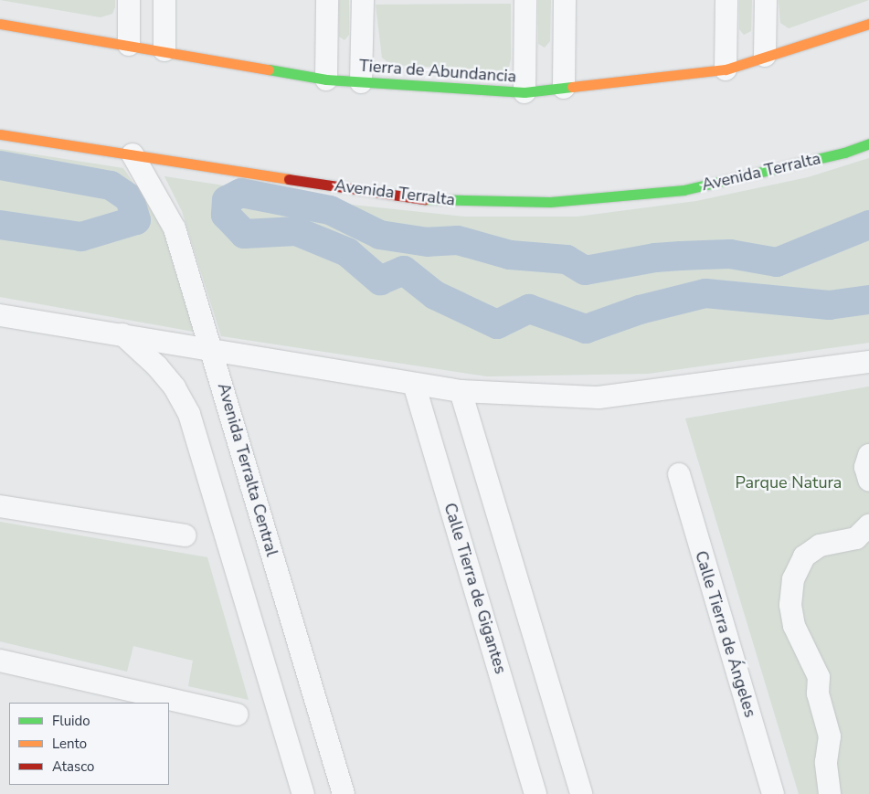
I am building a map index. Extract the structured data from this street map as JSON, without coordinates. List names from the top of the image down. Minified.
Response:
{"streets":{"street":["Tierra de Abundancia","Avenida Terralta","Avenida Terralta Central","Calle Tierra de Gigantes","Calle Tierra de Ángeles"]},"crossings":[["Avenida Terralta","Avenida Terralta Central"]],"parks":["Parque Natura"],"legend":["Fluido","Lento","Atasco"]}
